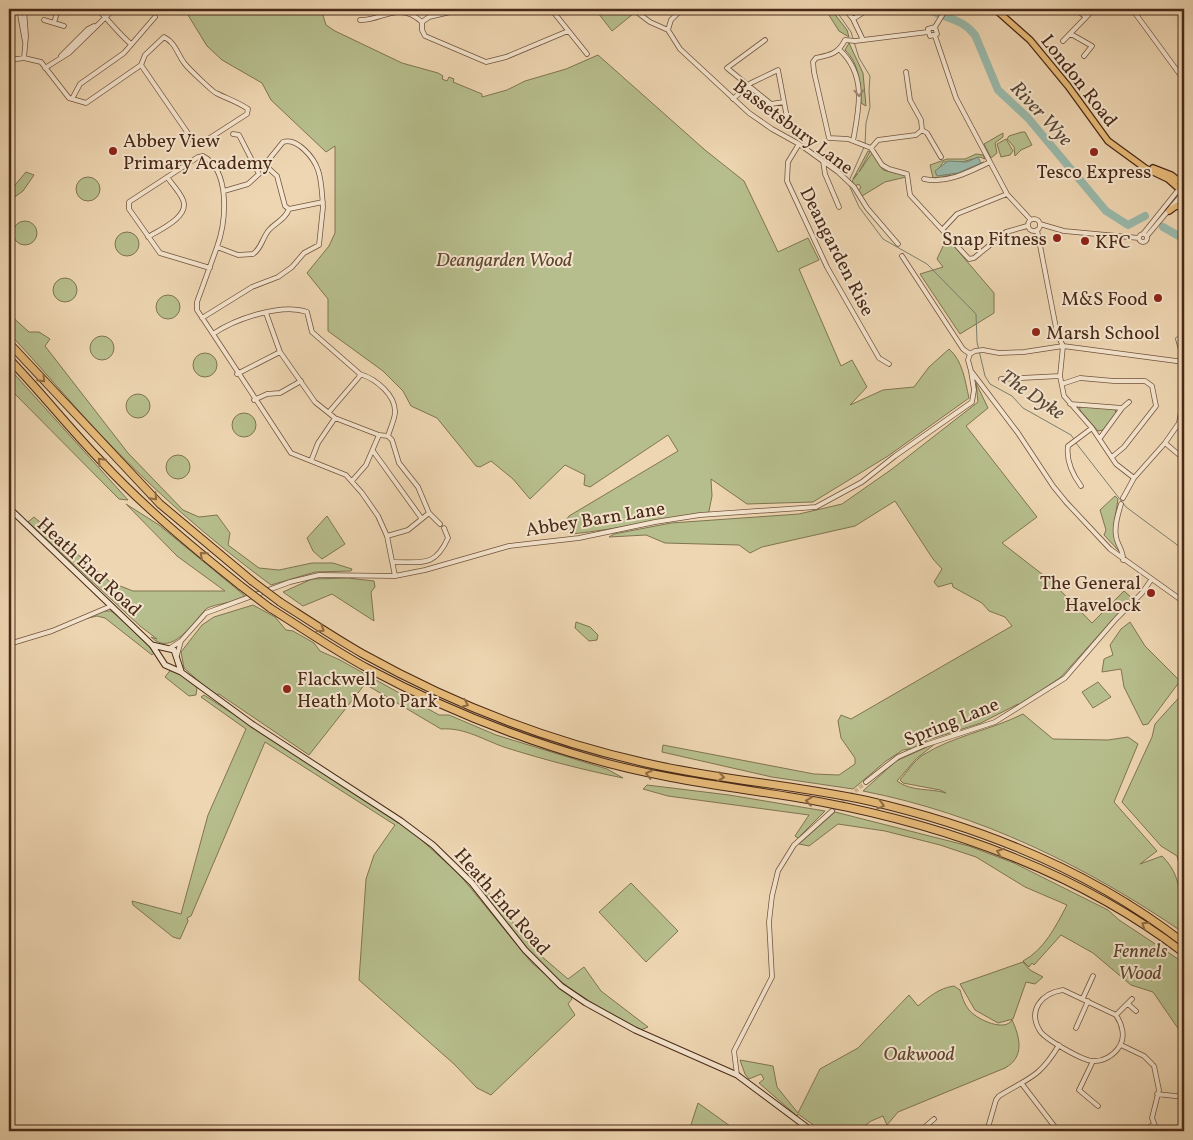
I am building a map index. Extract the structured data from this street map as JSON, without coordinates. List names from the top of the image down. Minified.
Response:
{"streets":{"main road":["London Road"],"street":["Bassetsbury Lane","Deangarden Rise","Abbey Barn Lane","Heath End Road","Spring Lane"]},"crossings":[["Bassetsbury Lane","Deangarden Rise"]],"water":["River Wye","The Dyke"],"parks":["Deangarden Wood","Fennels Wood","Oakwood"],"places":["Abbey View Primary Academy","Tesco Express","Snap Fitness","KFC","M&S Food","Marsh School","The General Havelock","Flackwell Heath Moto Park"]}
